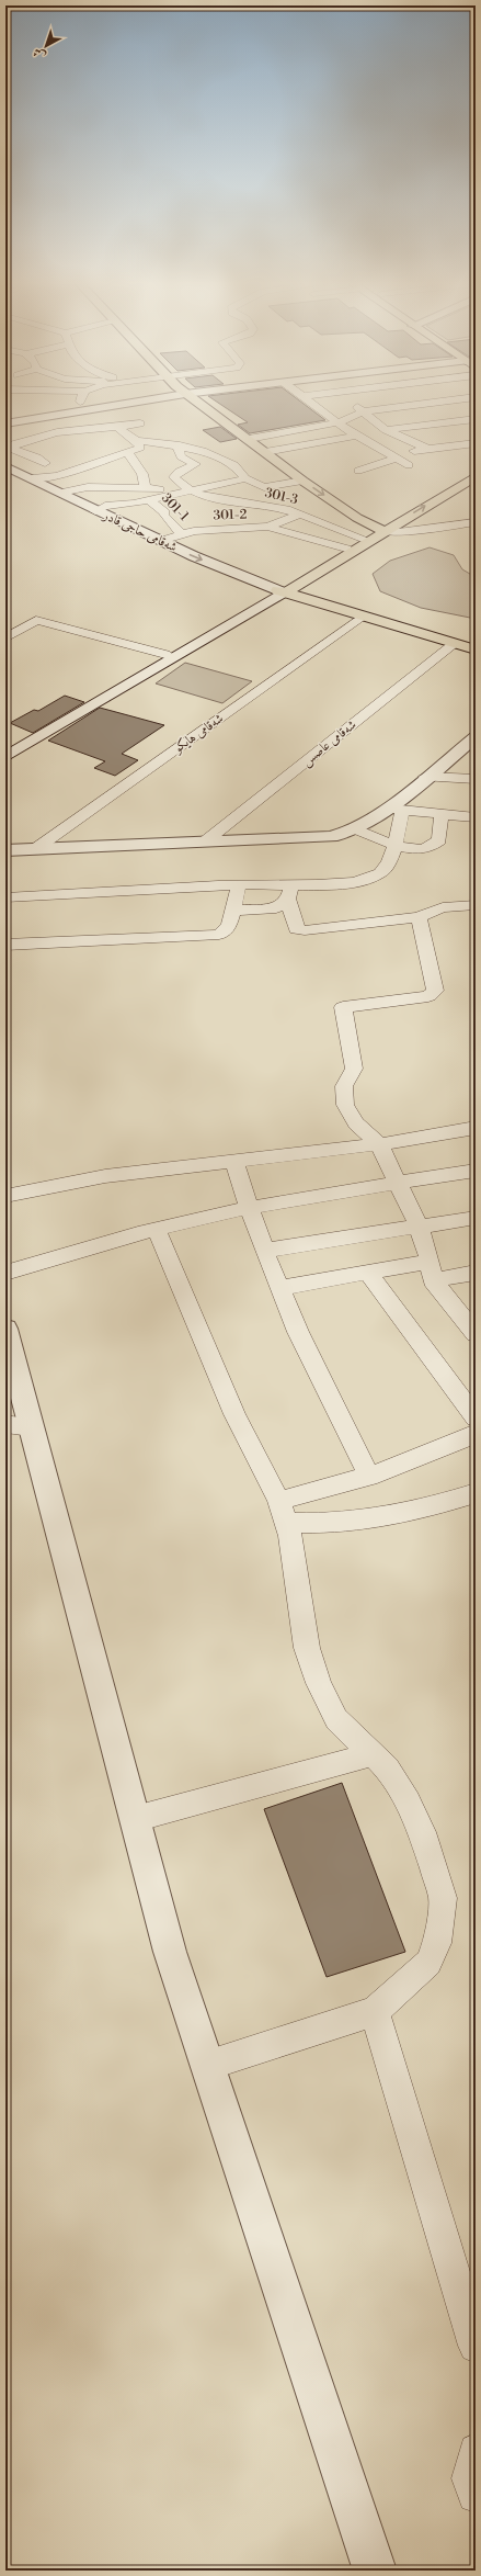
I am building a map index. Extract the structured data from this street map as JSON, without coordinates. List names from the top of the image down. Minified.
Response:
{"streets":{"street":["301-3","301-1","301-2","شەقامی حاجی قادر","شه‌قامی هایكو","شه‌قامی عاصس"]},"crossings":[["301-3","301-2"],["301-1","301-2"],["301-2","شەقامی حاجی قادر"]],"north":"bottom left"}
